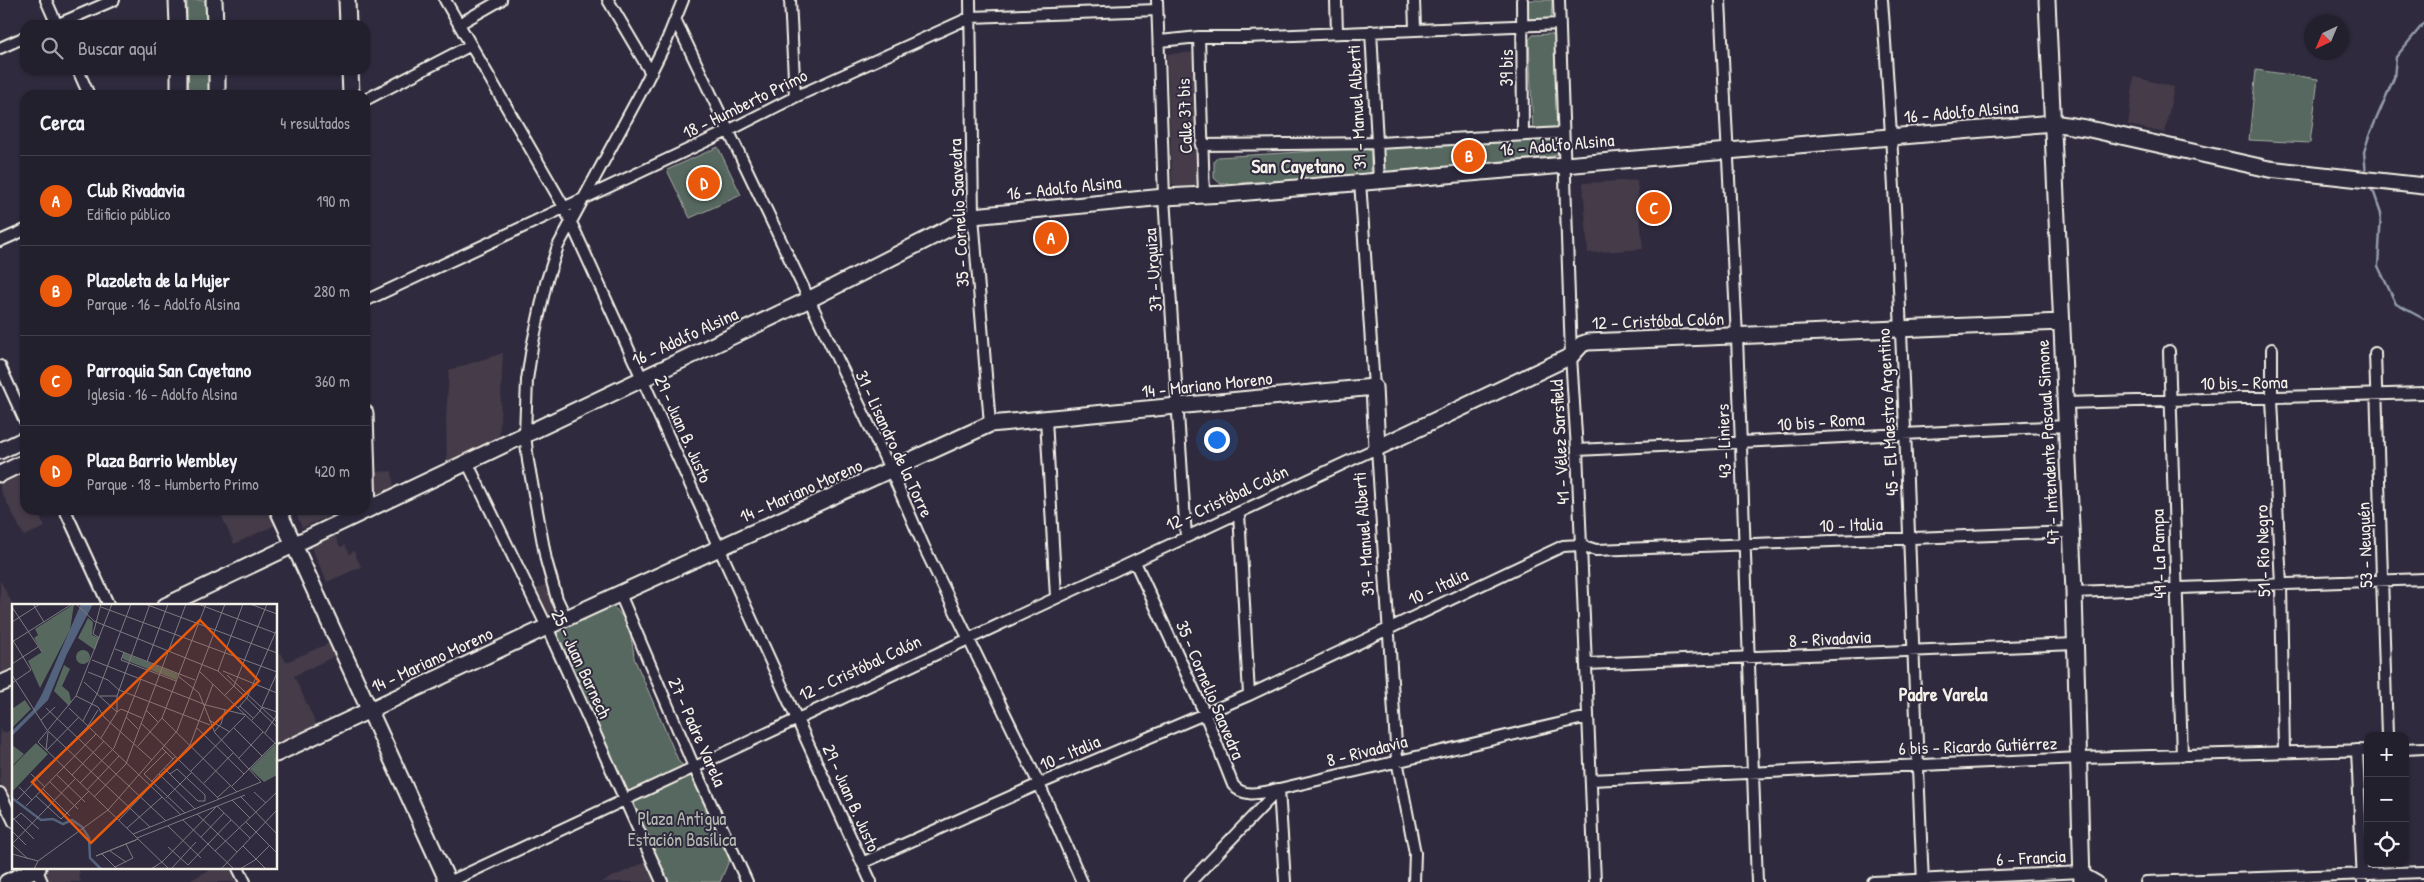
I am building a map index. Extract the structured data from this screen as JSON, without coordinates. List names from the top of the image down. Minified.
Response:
{"streets":{"street":["39 bis","18 - Humberto Primo","39 - Manuel Alberti","16 - Adolfo Alsina","Calle 37 bis","35 - Cornelio Saavedra","37 - Urquiza","12 - Cristóbal Colón","10 bis - Roma","14 - Mariano Moreno","45 - El Maestro Argentino","29 - Juan B. Justo","43 - Liniers","41 - Vélez Sarsfield","47 - Intendente Pascual Simone","31 - Lisandro de la Torre","10 - Italia","53 - Neuquén","51 - Río Negro","49 - La Pampa","8 - Rivadavia","25 - Juan Barnech","27 - Padre Varela","6 bis - Ricardo Gutiérrez","6 - Francia"]},"crossings":[["18 - Humberto Primo","35 - Cornelio Saavedra"],["18 - Humberto Primo","37 - Urquiza"],["18 - Humberto Primo","29 - Juan B. Justo"],["18 - Humberto Primo","31 - Lisandro de la Torre"],["39 - Manuel Alberti","16 - Adolfo Alsina"],["39 - Manuel Alberti","12 - Cristóbal Colón"],["39 - Manuel Alberti","14 - Mariano Moreno"],["39 - Manuel Alberti","10 - Italia"],["39 - Manuel Alberti","8 - Rivadavia"],["16 - Adolfo Alsina","Calle 37 bis"],["16 - Adolfo Alsina","35 - Cornelio Saavedra"],["16 - Adolfo Alsina","37 - Urquiza"],["16 - Adolfo Alsina","45 - El Maestro Argentino"],["16 - Adolfo Alsina","29 - Juan B. Justo"],["16 - Adolfo Alsina","43 - Liniers"],["16 - Adolfo Alsina","41 - Vélez Sarsfield"],["16 - Adolfo Alsina","47 - Intendente Pascual Simone"],["16 - Adolfo Alsina","31 - Lisandro de la Torre"],["16 - Adolfo Alsina","25 - Juan Barnech"],["35 - Cornelio Saavedra","12 - Cristóbal Colón"],["35 - Cornelio Saavedra","14 - Mariano Moreno"],["35 - Cornelio Saavedra","10 - Italia"],["35 - Cornelio Saavedra","8 - Rivadavia"],["37 - Urquiza","12 - Cristóbal Colón"],["37 - Urquiza","14 - Mariano Moreno"],["12 - Cristóbal Colón","45 - El Maestro Argentino"],["12 - Cristóbal Colón","29 - Juan B. Justo"],["12 - Cristóbal Colón","43 - Liniers"],["12 - Cristóbal Colón","41 - Vélez Sarsfield"],["12 - Cristóbal Colón","47 - Intendente Pascual Simone"],["12 - Cristóbal Colón","31 - Lisandro de la Torre"],["12 - Cristóbal Colón","25 - Juan Barnech"],["12 - Cristóbal Colón","27 - Padre Varela"],["10 bis - Roma","45 - El Maestro Argentino"],["10 bis - Roma","43 - Liniers"],["10 bis - Roma","41 - Vélez Sarsfield"],["10 bis - Roma","47 - Intendente Pascual Simone"],["10 bis - Roma","53 - Neuquén"],["10 bis - Roma","51 - Río Negro"],["10 bis - Roma","49 - La Pampa"],["14 - Mariano Moreno","29 - Juan B. Justo"],["14 - Mariano Moreno","31 - Lisandro de la Torre"],["14 - Mariano Moreno","25 - Juan Barnech"],["14 - Mariano Moreno","27 - Padre Varela"],["45 - El Maestro Argentino","10 - Italia"],["45 - El Maestro Argentino","8 - Rivadavia"],["45 - El Maestro Argentino","6 bis - Ricardo Gutiérrez"],["45 - El Maestro Argentino","6 - Francia"],["29 - Juan B. Justo","10 - Italia"],["43 - Liniers","10 - Italia"],["43 - Liniers","8 - Rivadavia"],["43 - Liniers","6 bis - Ricardo Gutiérrez"],["41 - Vélez Sarsfield","10 - Italia"],["41 - Vélez Sarsfield","8 - Rivadavia"],["41 - Vélez Sarsfield","6 bis - Ricardo Gutiérrez"],["47 - Intendente Pascual Simone","10 - Italia"],["47 - Intendente Pascual Simone","8 - Rivadavia"],["47 - Intendente Pascual Simone","6 bis - Ricardo Gutiérrez"],["47 - Intendente Pascual Simone","6 - Francia"],["31 - Lisandro de la Torre","10 - Italia"],["51 - Río Negro","6 bis - Ricardo Gutiérrez"],["49 - La Pampa","6 bis - Ricardo Gutiérrez"]],"districts":["San Cayetano","Padre Varela"],"parks":["Plaza Antigua Estación Basílica"],"north":"bottom left","page":{"search":"Buscar aquí","heading":["Cerca","4 resultados"],"pins":["B","D","C","A"],"list":[{"mark":"A","name":"Club Rivadavia","note":"Edificio público","value":"190 m"},{"mark":"B","name":"Plazoleta de la Mujer","note":"Parque · 16 - Adolfo Alsina","value":"280 m"},{"mark":"C","name":"Parroquia San Cayetano","note":"Iglesia · 16 - Adolfo Alsina","value":"360 m"},{"mark":"D","name":"Plaza Barrio Wembley","note":"Parque · 18 - Humberto Primo","value":"420 m"}],"map_buttons":["+","−"]}}
